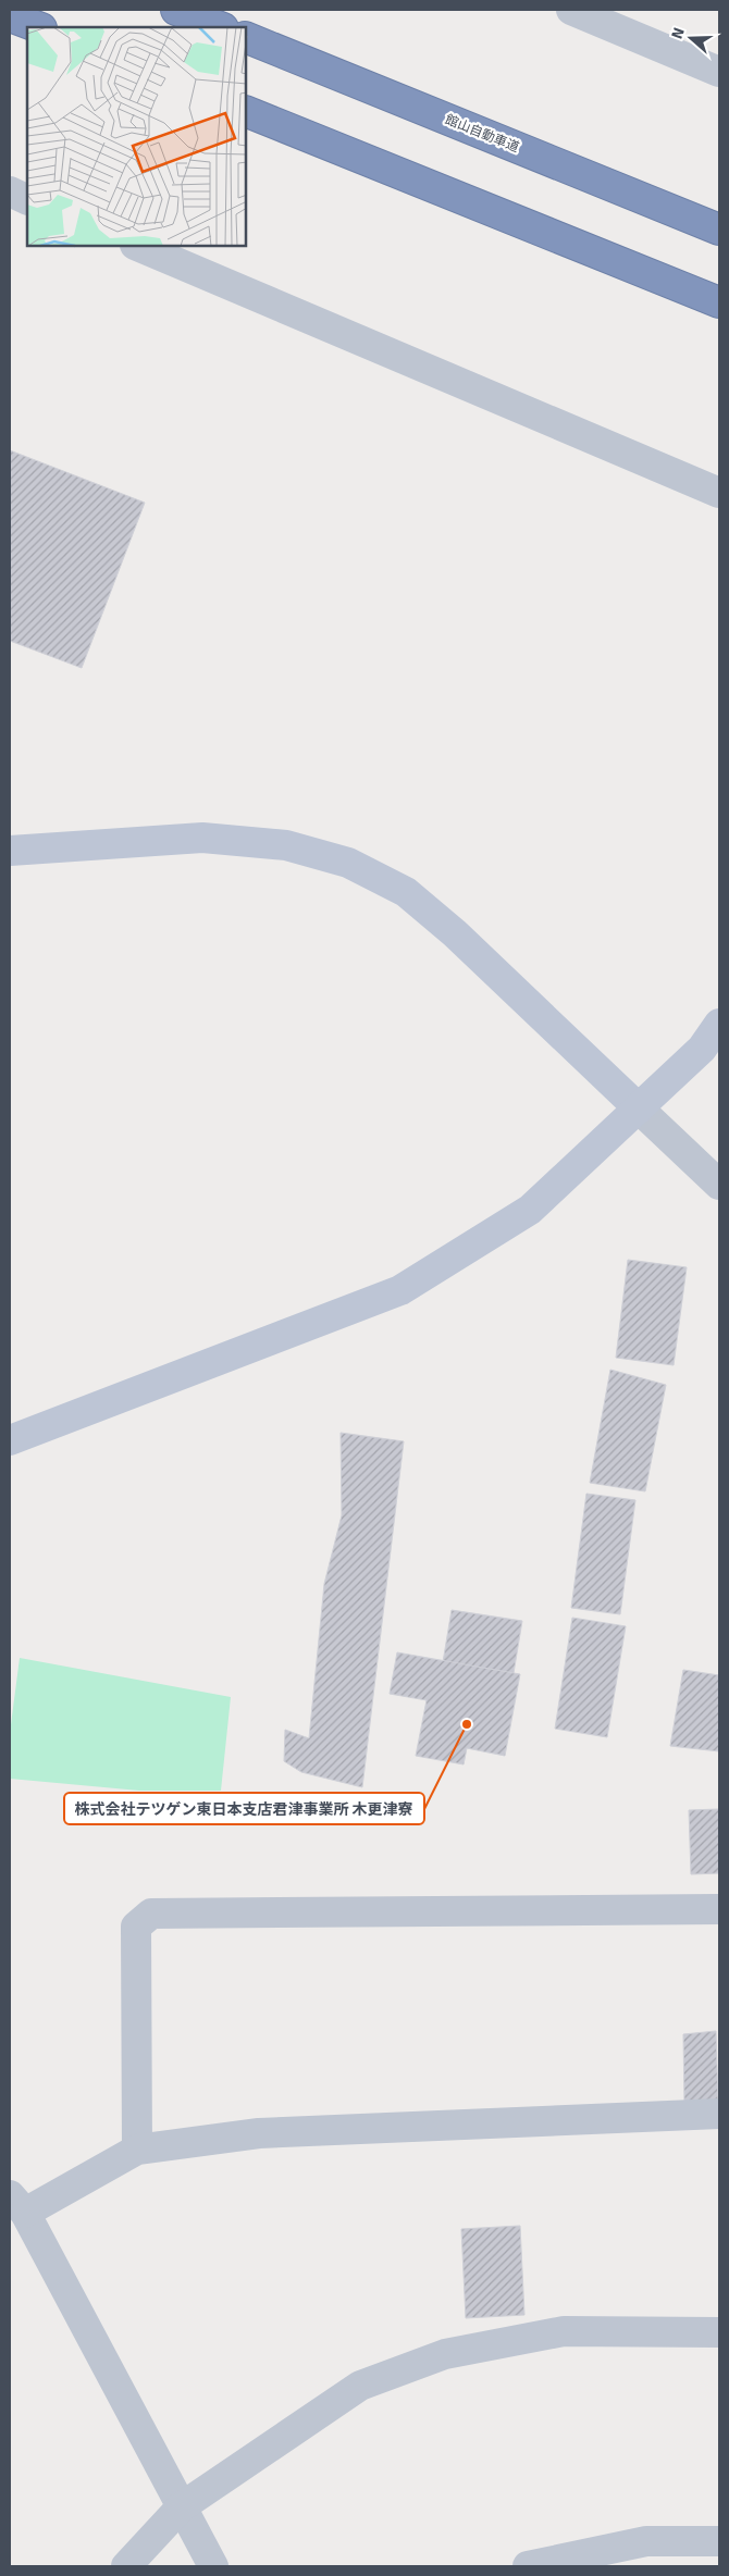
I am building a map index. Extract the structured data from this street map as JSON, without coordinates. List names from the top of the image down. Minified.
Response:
{"streets":{"highway":["館山自動車道"]},"places":["株式会社テツゲン東日本支店君津事業所 木更津寮"],"north":"left"}
